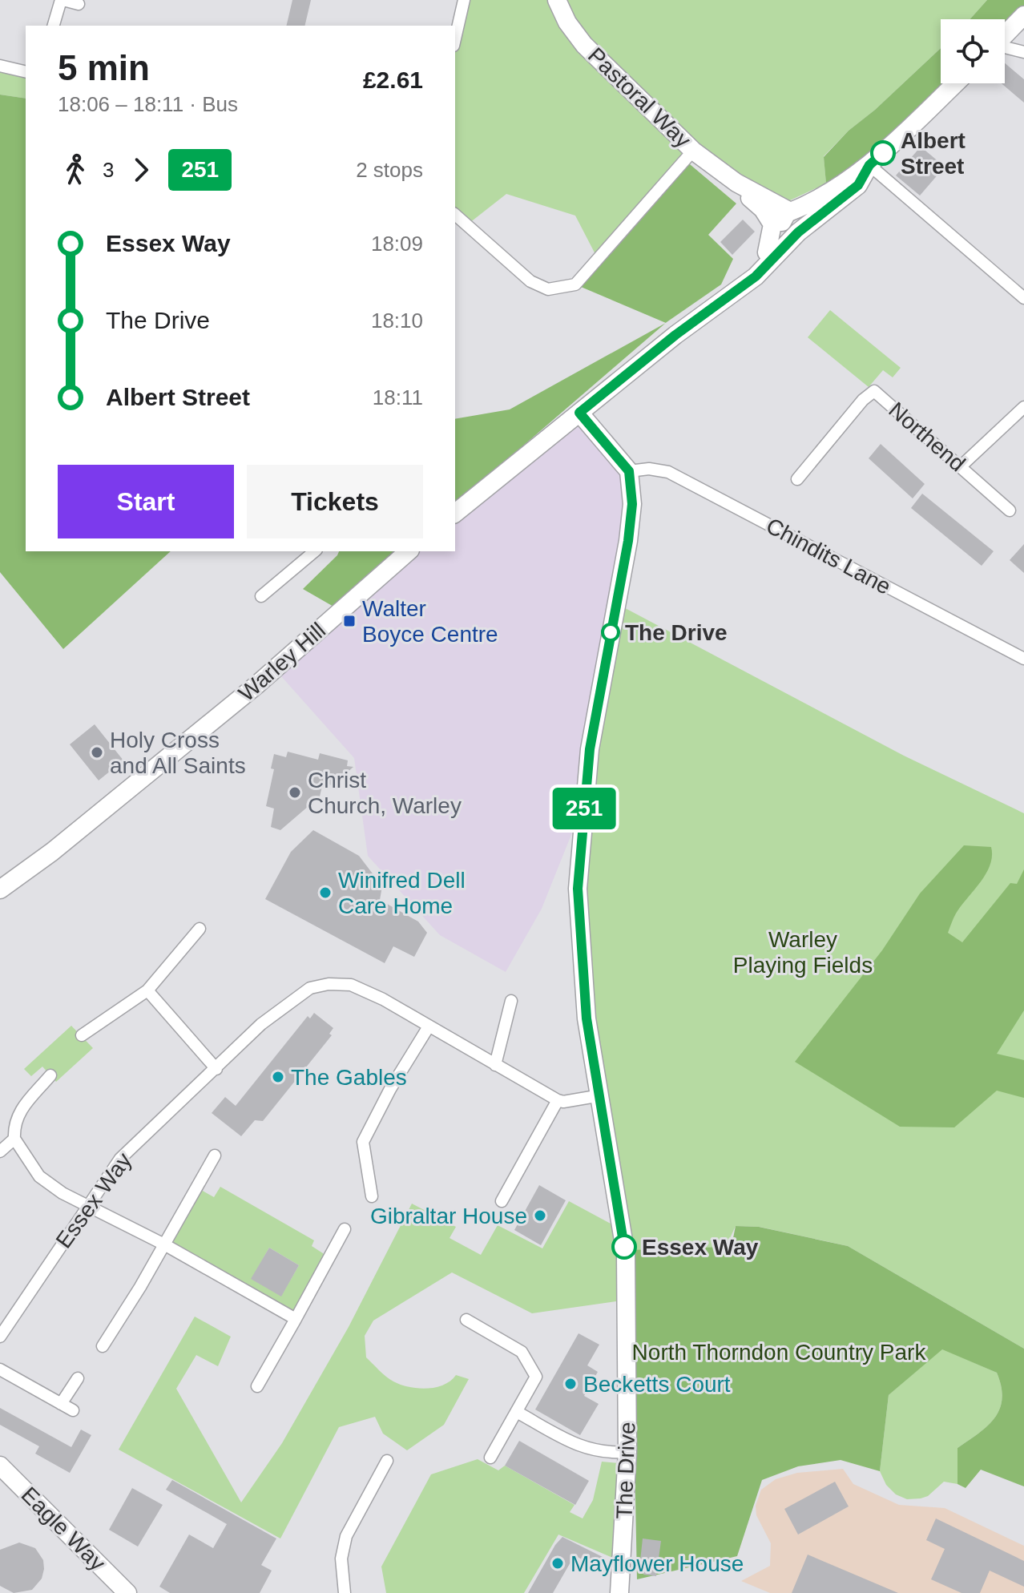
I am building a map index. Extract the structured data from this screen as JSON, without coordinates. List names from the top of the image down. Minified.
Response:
{"streets":{"street":["Pastoral Way","Northend","Chindits Lane","Warley Hill","Essex Way","The Drive","Eagle Way"]},"crossings":[["Chindits Lane","The Drive"]],"parks":["Warley Playing Fields","North Thorndon Country Park"],"places":{"other":["Albert Street","The Drive","Holy Cross and All Saints","Christ Church, Warley","Winifred Dell Care Home","The Gables","Gibraltar House","Essex Way","Becketts Court","Mayflower House"],"transit":["Walter Boyce Centre"]},"lines":["bus line 251"],"page":{"on_map":"251","heading":["5 min","18:06 – 18:11 · Bus","£2.61"],"legs":["3","251","2 stops"],"list":[{"name":"Essex Way","value":"18:09"},{"name":"The Drive","value":"18:10"},{"name":"Albert Street","value":"18:11"}],"buttons":["Start","Tickets"]}}
